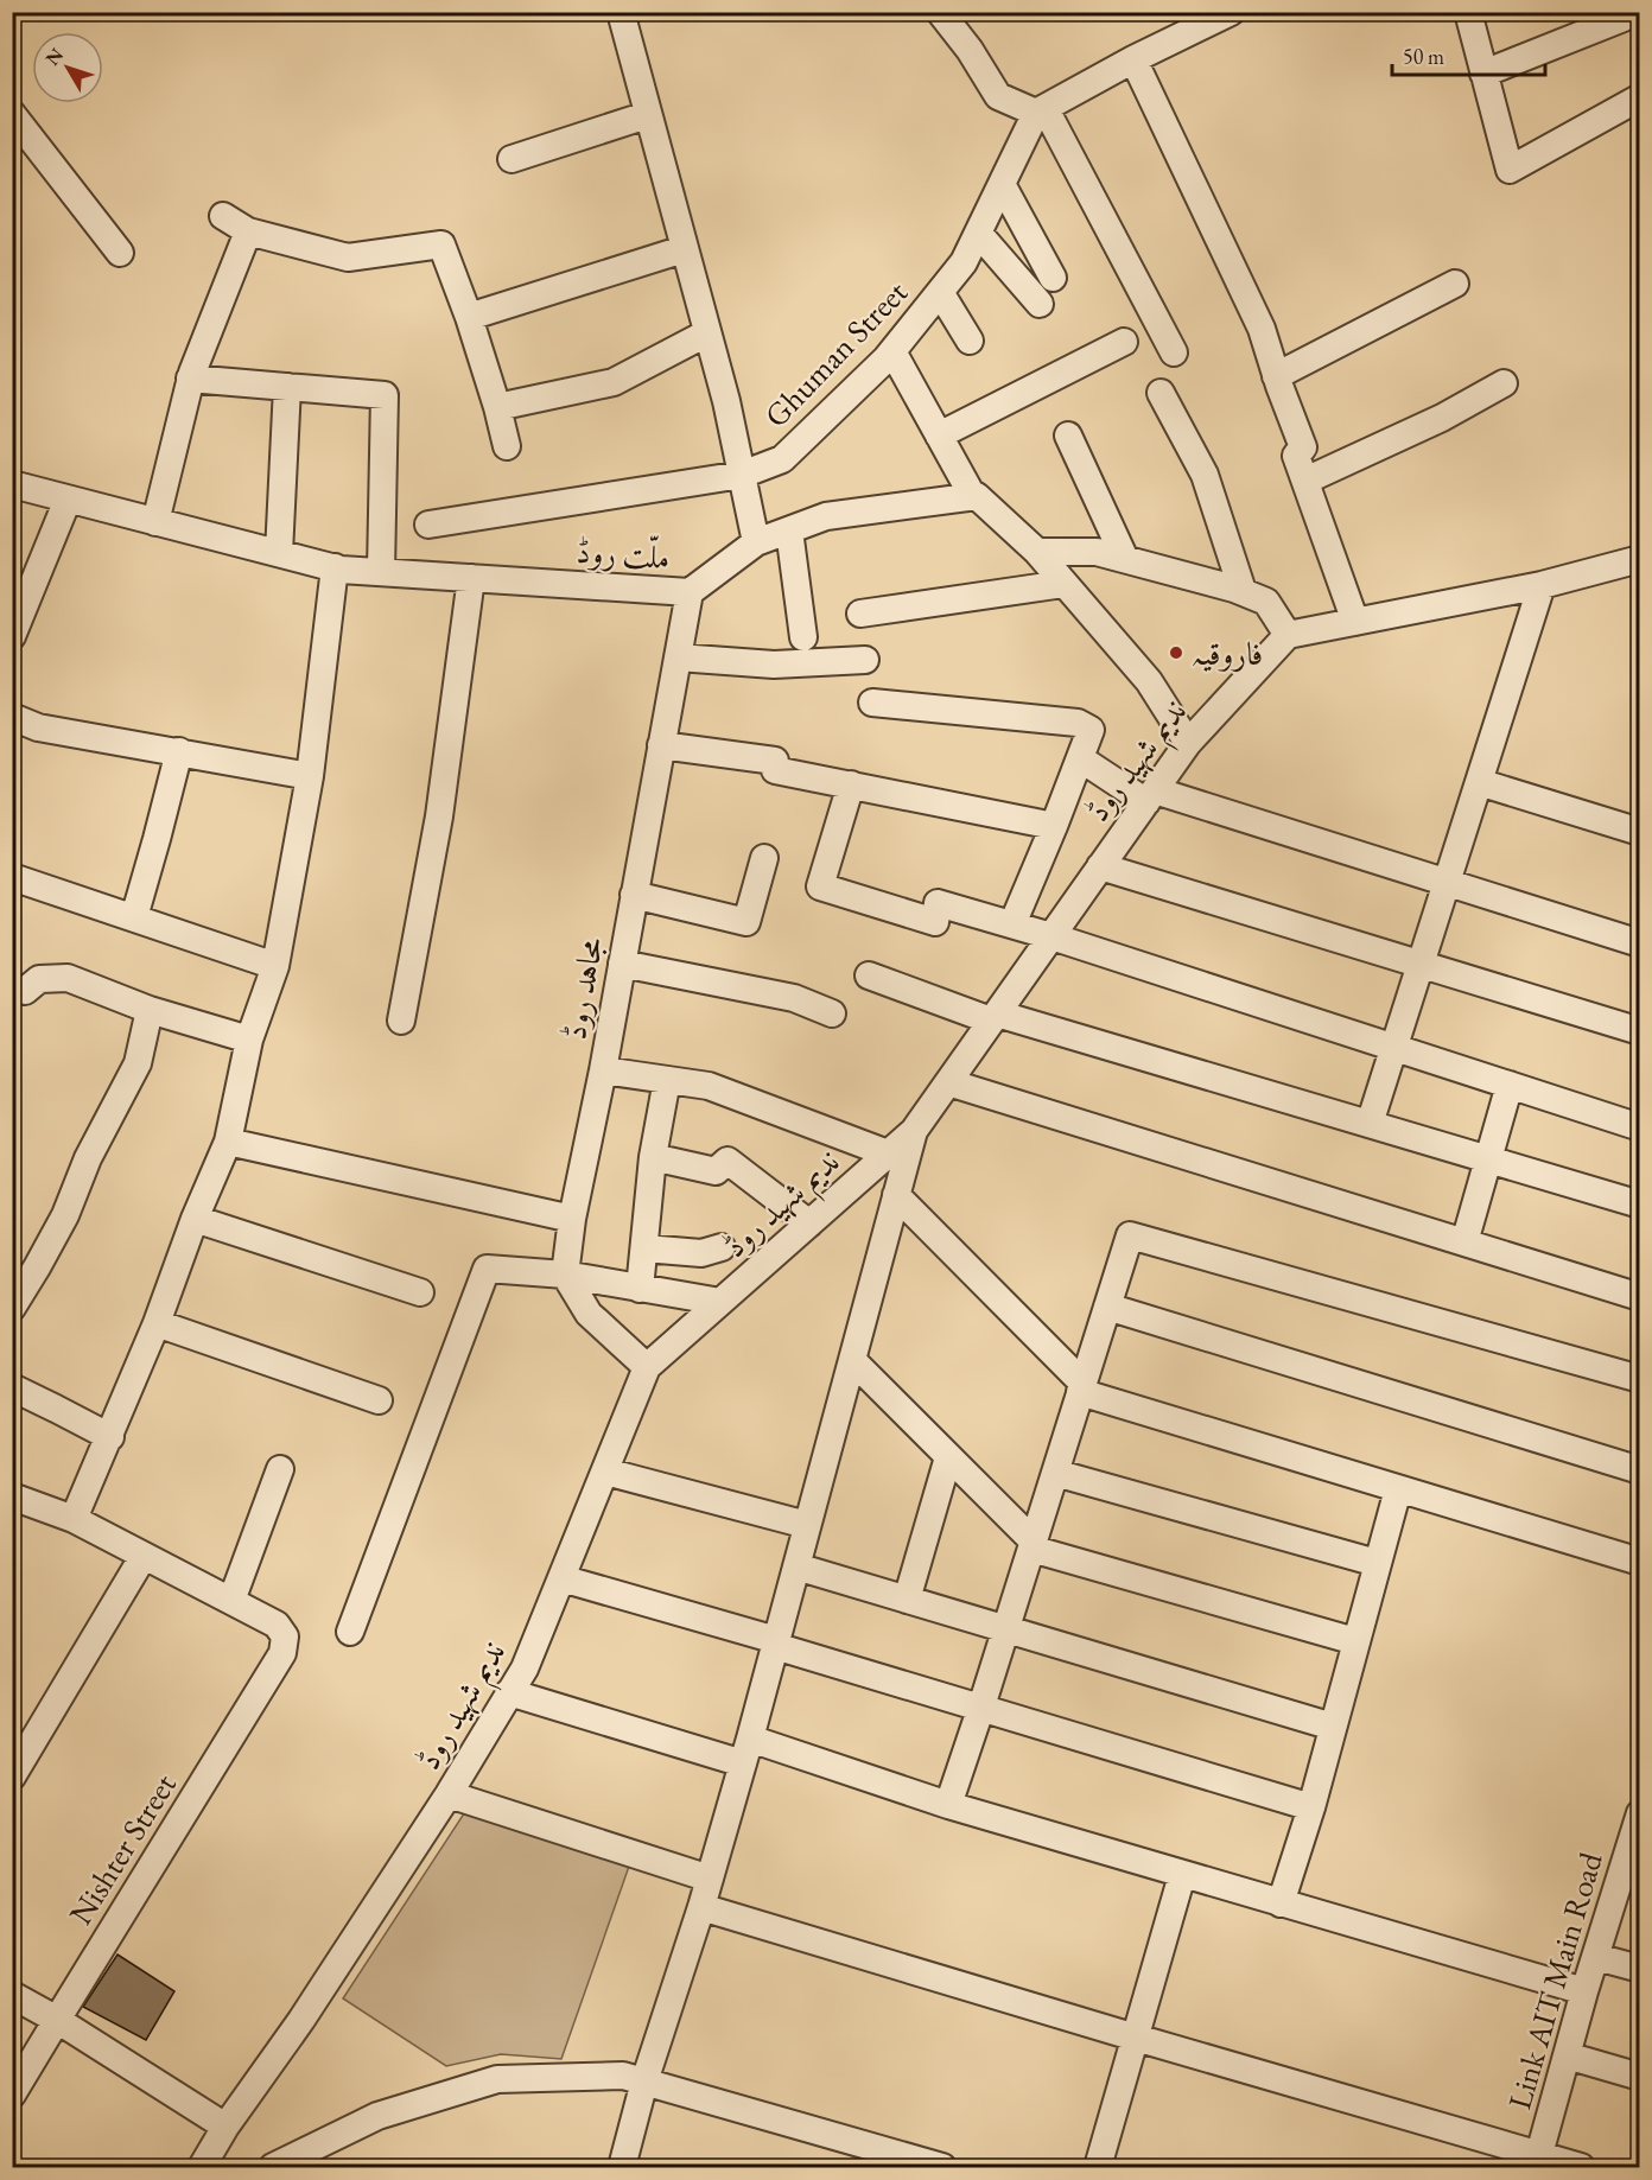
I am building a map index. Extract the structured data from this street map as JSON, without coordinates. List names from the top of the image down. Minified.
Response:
{"streets":{"street":["Ghuman Street","ملّت روڈ","ندیم شہید روڈ","مجاہد روڈ","Nishter Street","Link AIT Main Road"]},"crossings":[["ملّت روڈ","مجاہد روڈ"]],"places":["فاروقیہ"],"scale_bar":"50 m","north":"top left"}
